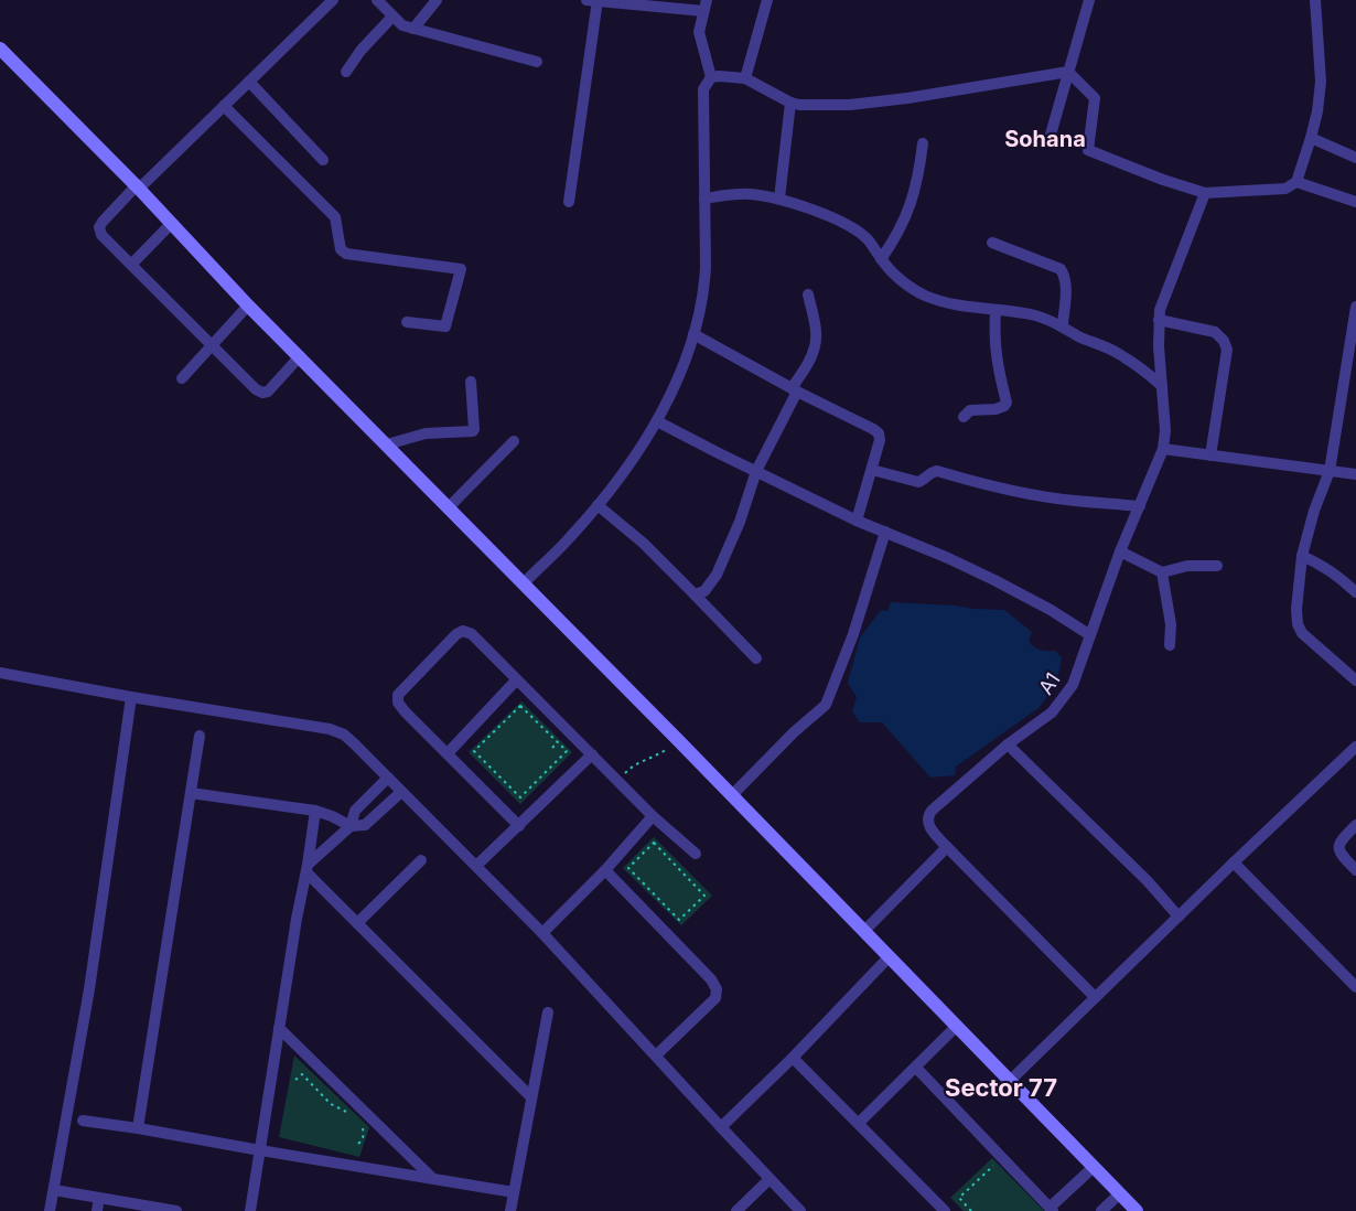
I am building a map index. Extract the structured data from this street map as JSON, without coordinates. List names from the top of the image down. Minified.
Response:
{"streets":{"street":["A1"]},"districts":["Sohana","Sector 77"]}
